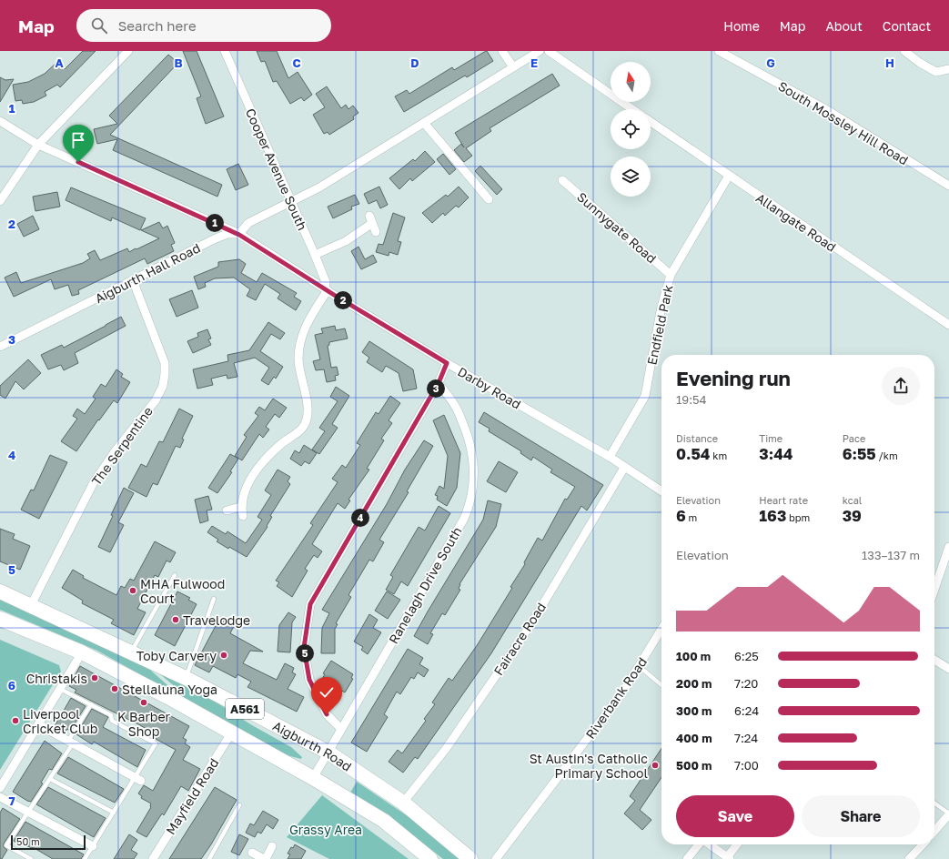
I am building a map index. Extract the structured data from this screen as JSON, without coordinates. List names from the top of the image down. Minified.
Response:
{"streets":{"highway":["A561","Aigburth Road"],"street":["South Mossley Hill Road","Cooper Avenue South","Allangate Road","Sunnygate Road","Aigburth Hall Road","Endfield Park","Darby Road","The Serpentine","Ranelagh Drive South","Fairacre Road","Riverbank Road","Mayfield Road"]},"crossings":[["Cooper Avenue South","Darby Road"],["Allangate Road","Endfield Park"],["Sunnygate Road","Endfield Park"],["Aigburth Hall Road","Darby Road"],["Aigburth Hall Road","The Serpentine"],["Endfield Park","Darby Road"],["Darby Road","Fairacre Road"],["The Serpentine","Aigburth Road"],["Ranelagh Drive South","A561"],["Ranelagh Drive South","Aigburth Road"],["Fairacre Road","Aigburth Road"],["A561","Mayfield Road"]],"parks":["Grassy Area"],"places":["MHA Fulwood Court","Travelodge","Toby Carvery","Christakis","Stellaluna Yoga","K Barber Shop","Liverpool Cricket Club","St Austin's Catholic Primary School"],"scale_bar":"50 m","north":"top","page":{"header":"Map","search":"Search here","nav":["Home","Map","About","Contact"],"pins":["1","2","3","4","5"],"heading":["Evening run","19:54"],"stats":[["Distance","0.54 km"],["Time","3:44"],["Pace","6:55 /km"],["Elevation","6 m"],["Heart rate","163 bpm"],["kcal","39"]],"chart":["Elevation","133–137 m"],"list":[{"name":"100 m","note":"6:25"},{"name":"200 m","note":"7:20"},{"name":"300 m","note":"6:24"},{"name":"400 m","note":"7:24"},{"name":"500 m","note":"7:00"}],"buttons":["Save","Share"],"scale":"50 m"},"grid":{"columns":["A","B","C","D","E","G","H"],"rows":["1","2","3","4","5","6","7"]}}
